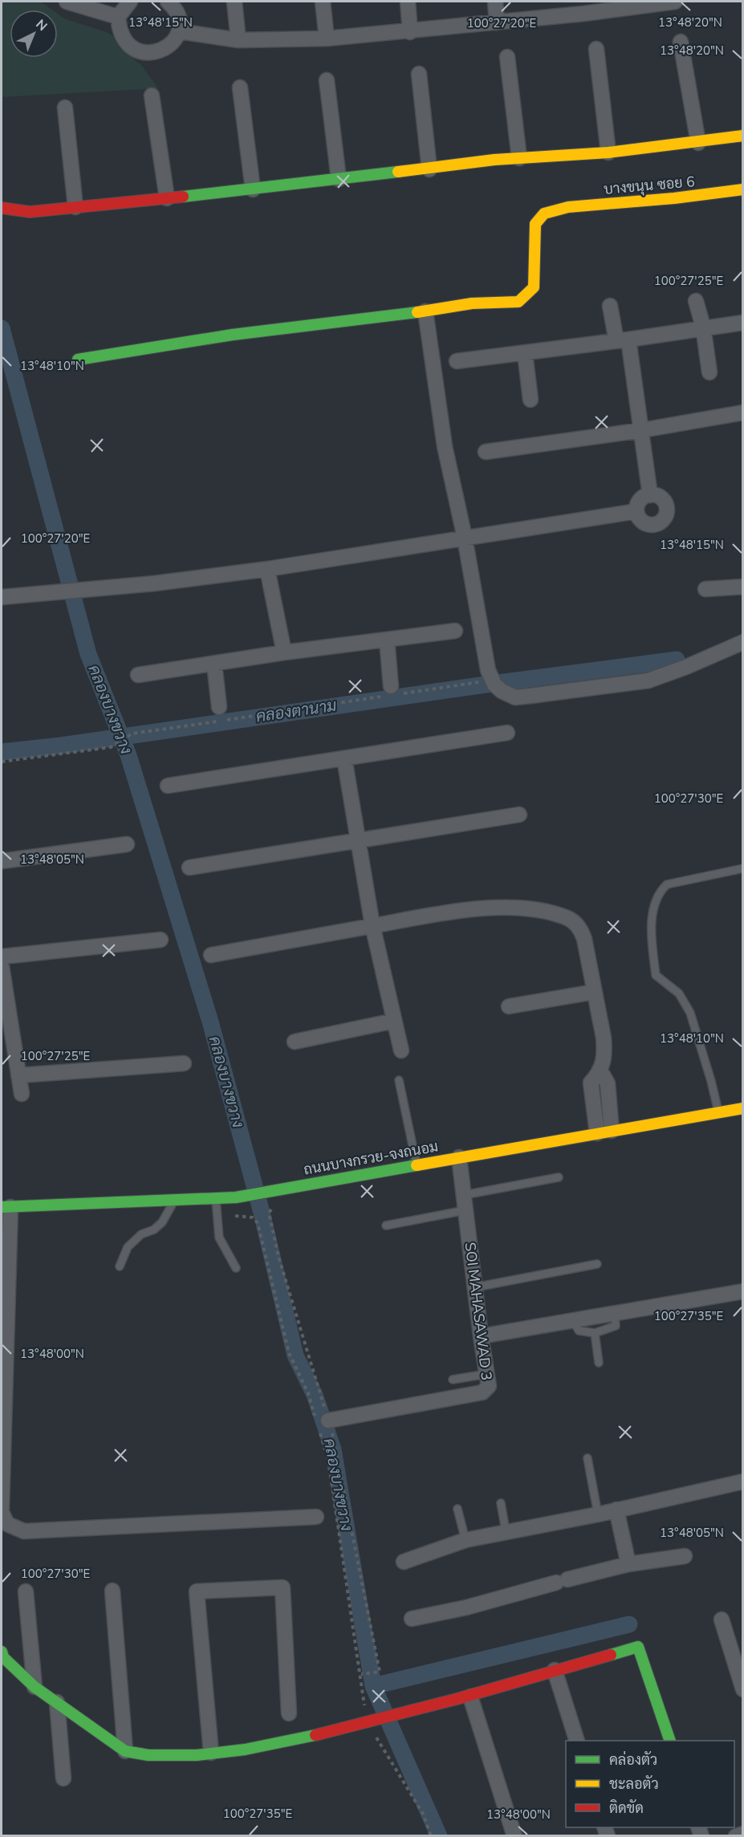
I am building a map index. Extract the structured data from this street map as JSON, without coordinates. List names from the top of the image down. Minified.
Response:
{"streets":{"street":["บางขนุน ซอย 6","ถนนบางกรวย-จงถนอม","SOI MAHASAWAD 3"]},"crossings":[["ถนนบางกรวย-จงถนอม","SOI MAHASAWAD 3"]],"water":["คลองบางขวาง","คลองตานาม"],"legend":["คล่องตัว","ชะลอตัว","ติดขัด"],"north":"top right","coordinates":["13°48'15\"N","13°48'20\"N","100°27'20\"E","100°27'25\"E","13°48'10\"N","100°27'30\"E","13°48'05\"N","100°27'35\"E","13°48'00\"N"]}
